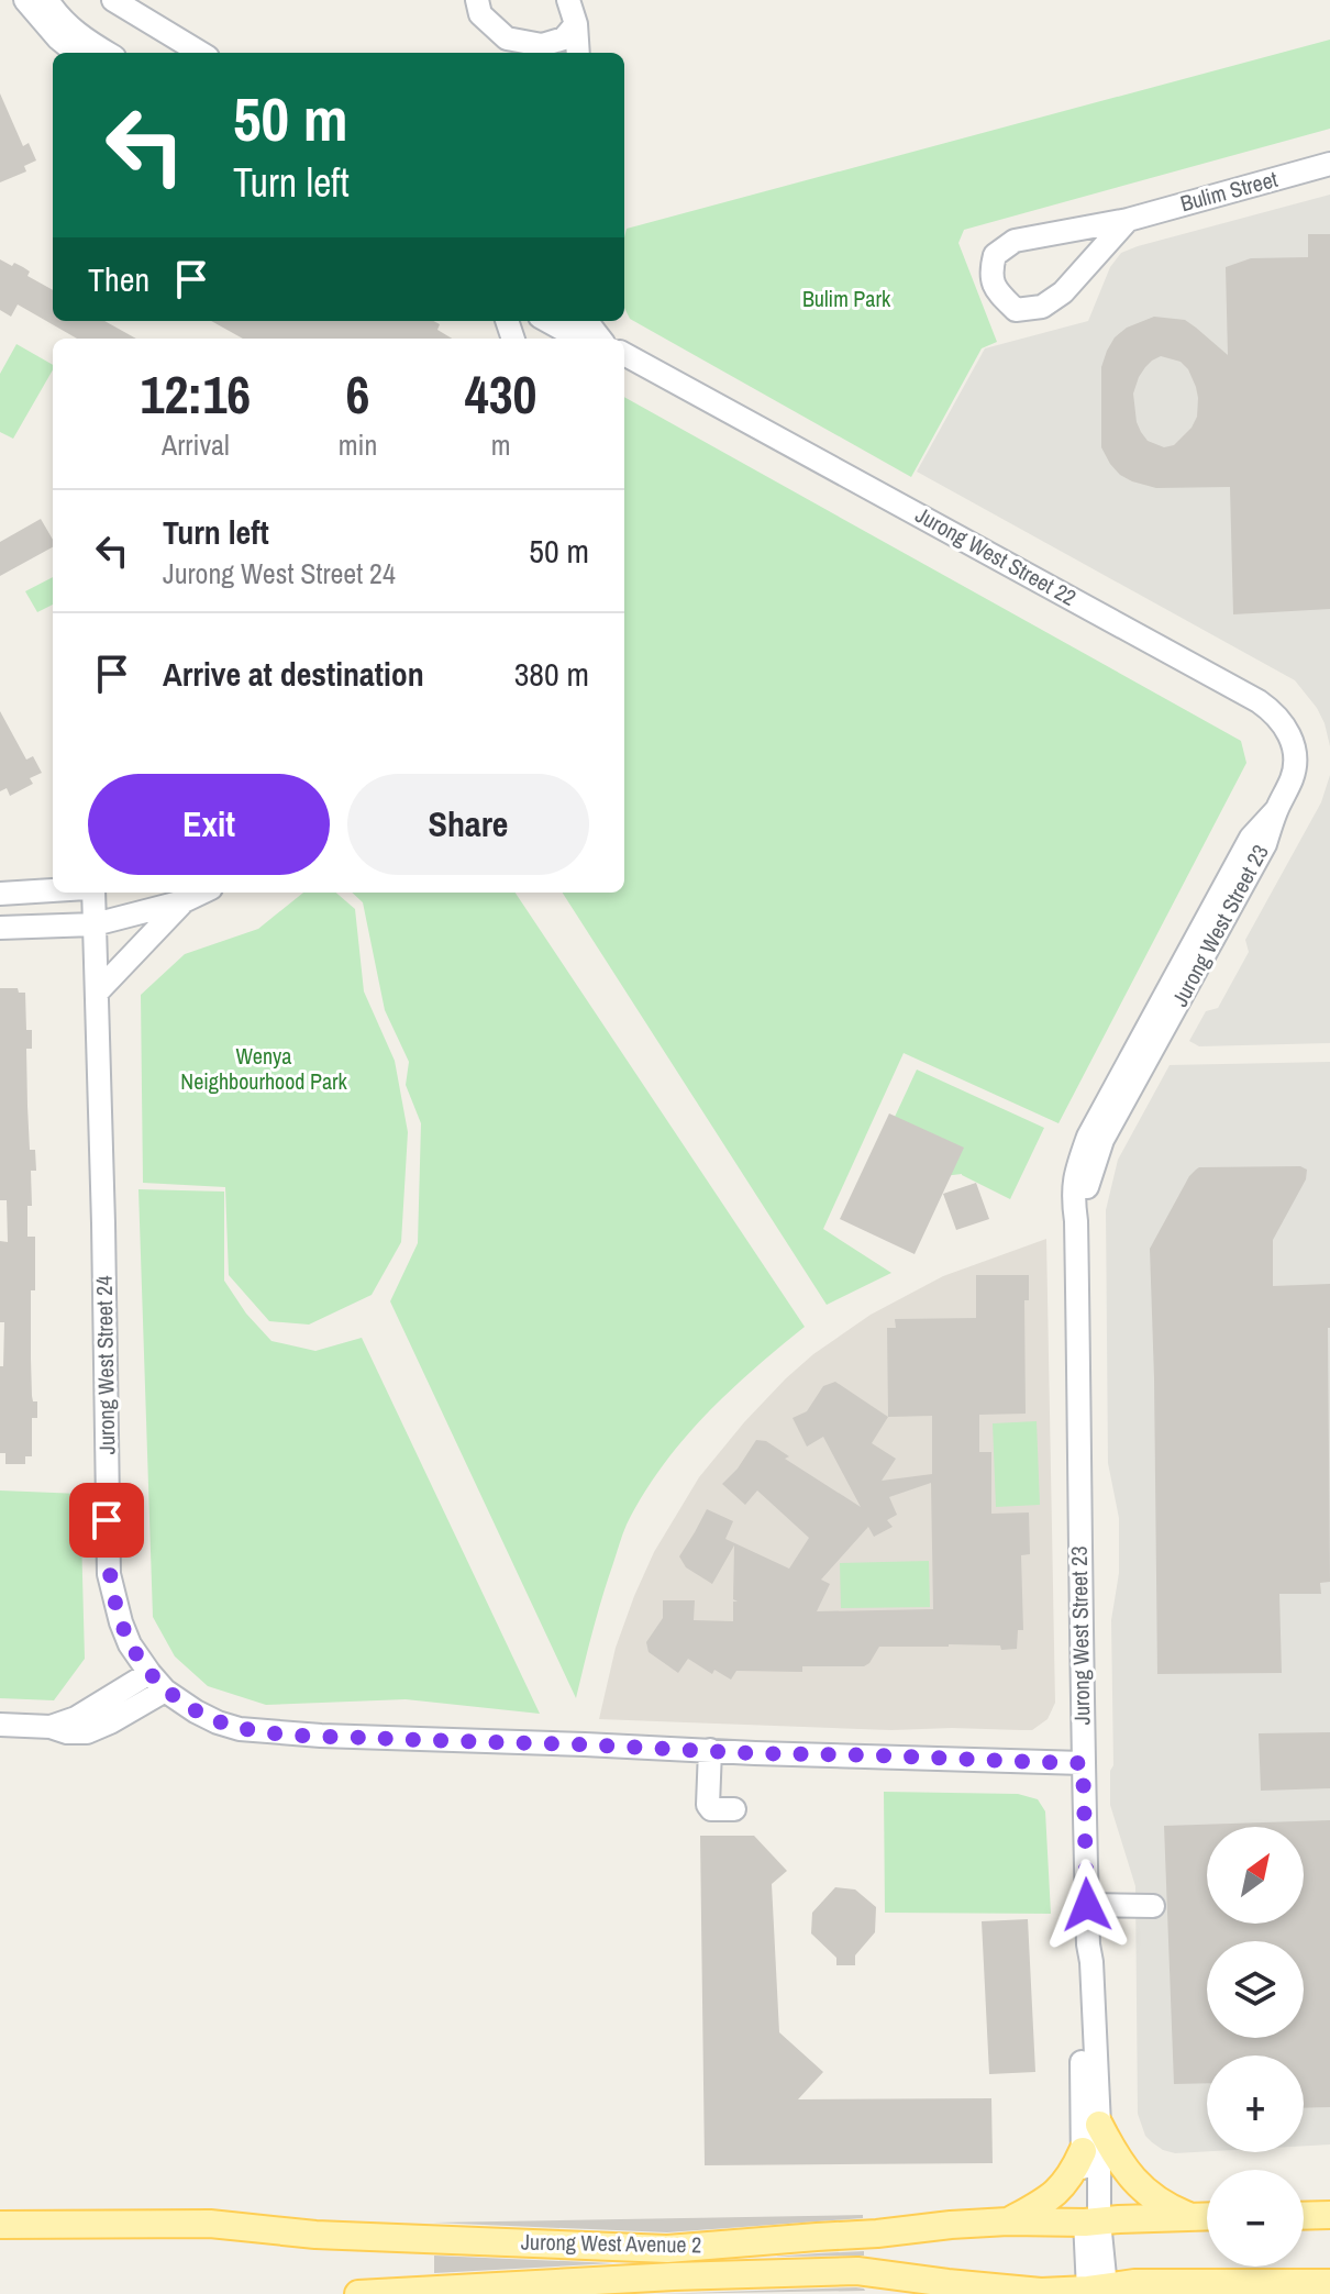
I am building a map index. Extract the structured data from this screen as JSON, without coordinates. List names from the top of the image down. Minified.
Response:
{"streets":{"main road":["Jurong West Avenue 2"],"street":["Bulim Street","Jurong West Street 22","Jurong West Street 23","Jurong West Street 24"]},"crossings":[["Jurong West Street 22","Jurong West Street 23"],["Jurong West Street 23","Jurong West Street 24"],["Jurong West Street 23","Jurong West Avenue 2"]],"parks":["Bulim Park","Wenya Neighbourhood Park"],"north":"top right","page":{"turn":["50 m","Turn left"],"then":"Then","eta":["12:16","Arrival","6","min","430","m"],"list":[{"name":"Turn left","note":"Jurong West Street 24","value":"50 m"},{"name":"Arrive at destination","value":"380 m"}],"buttons":["Exit","Share"],"map_buttons":["+","−"]}}
